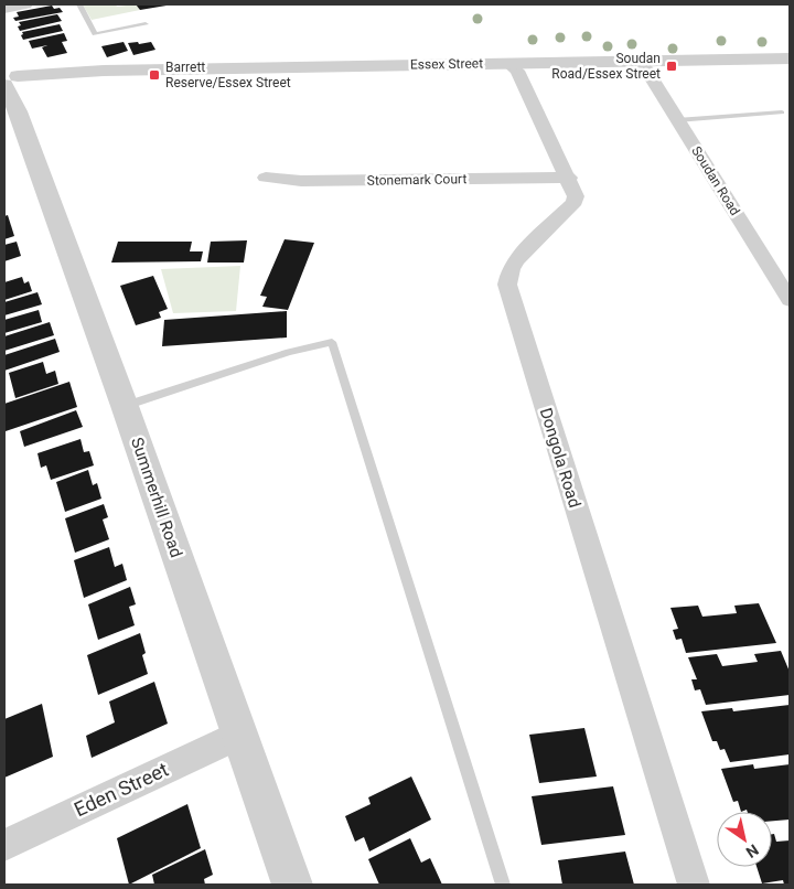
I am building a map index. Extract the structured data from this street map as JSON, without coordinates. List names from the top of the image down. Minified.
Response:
{"streets":{"street":["Essex Street","Stonemark Court","Soudan Road","Dongola Road","Summerhill Road","Eden Street"]},"crossings":[["Essex Street","Soudan Road"],["Essex Street","Dongola Road"],["Essex Street","Summerhill Road"],["Stonemark Court","Dongola Road"],["Summerhill Road","Eden Street"]],"places":{"transit":["Soudan Road/Essex Street","Barrett Reserve/Essex Street"]},"north":"bottom right"}
